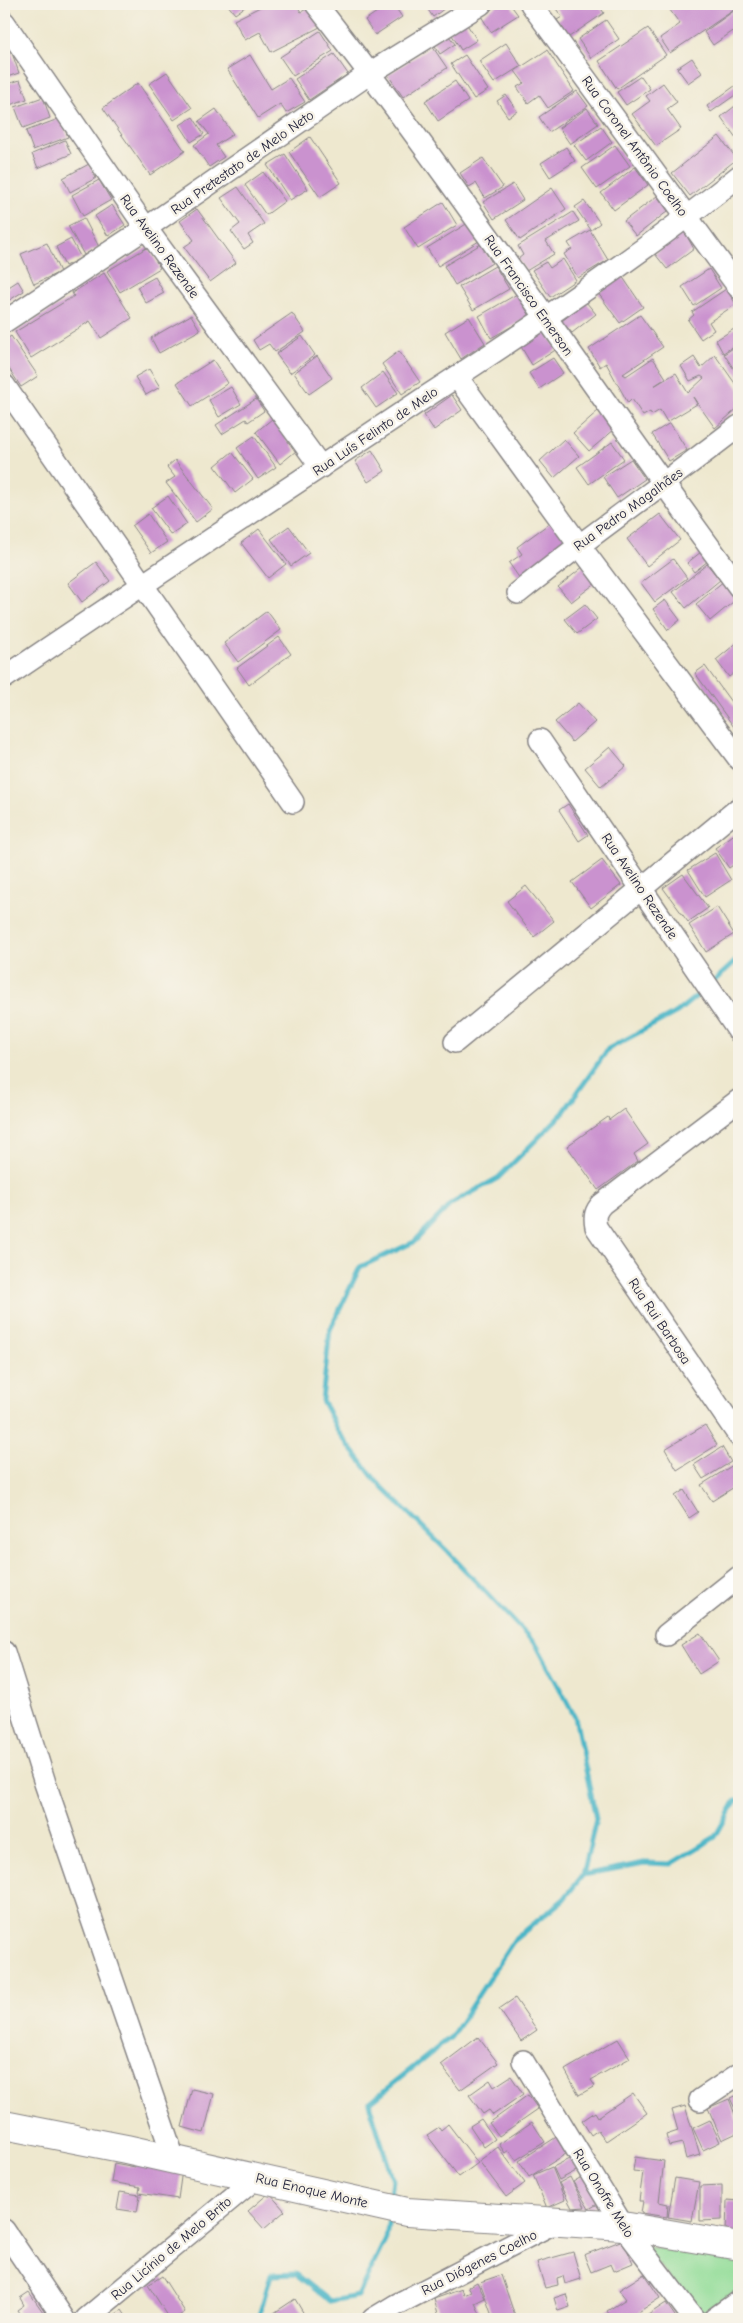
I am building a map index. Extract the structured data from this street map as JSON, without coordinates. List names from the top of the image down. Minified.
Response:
{"streets":{"main road":["Rua Enoque Monte"],"street":["Rua Coronel Antônio Coelho","Rua Pretestato de Melo Neto","Rua Avelino Rezende","Rua Francisco Emerson","Rua Luís Felinto de Melo","Rua Pedro Magalhães","Rua Rui Barbosa","Rua Onofre Melo","Rua Licínio de Melo Brito","Rua Diógenes Coelho"]},"crossings":[["Rua Coronel Antônio Coelho","Rua Luís Felinto de Melo"],["Rua Pretestato de Melo Neto","Rua Avelino Rezende"],["Rua Pretestato de Melo Neto","Rua Francisco Emerson"],["Rua Avelino Rezende","Rua Luís Felinto de Melo"],["Rua Francisco Emerson","Rua Luís Felinto de Melo"],["Rua Francisco Emerson","Rua Pedro Magalhães"],["Rua Enoque Monte","Rua Onofre Melo"],["Rua Enoque Monte","Rua Licínio de Melo Brito"],["Rua Enoque Monte","Rua Diógenes Coelho"]]}
